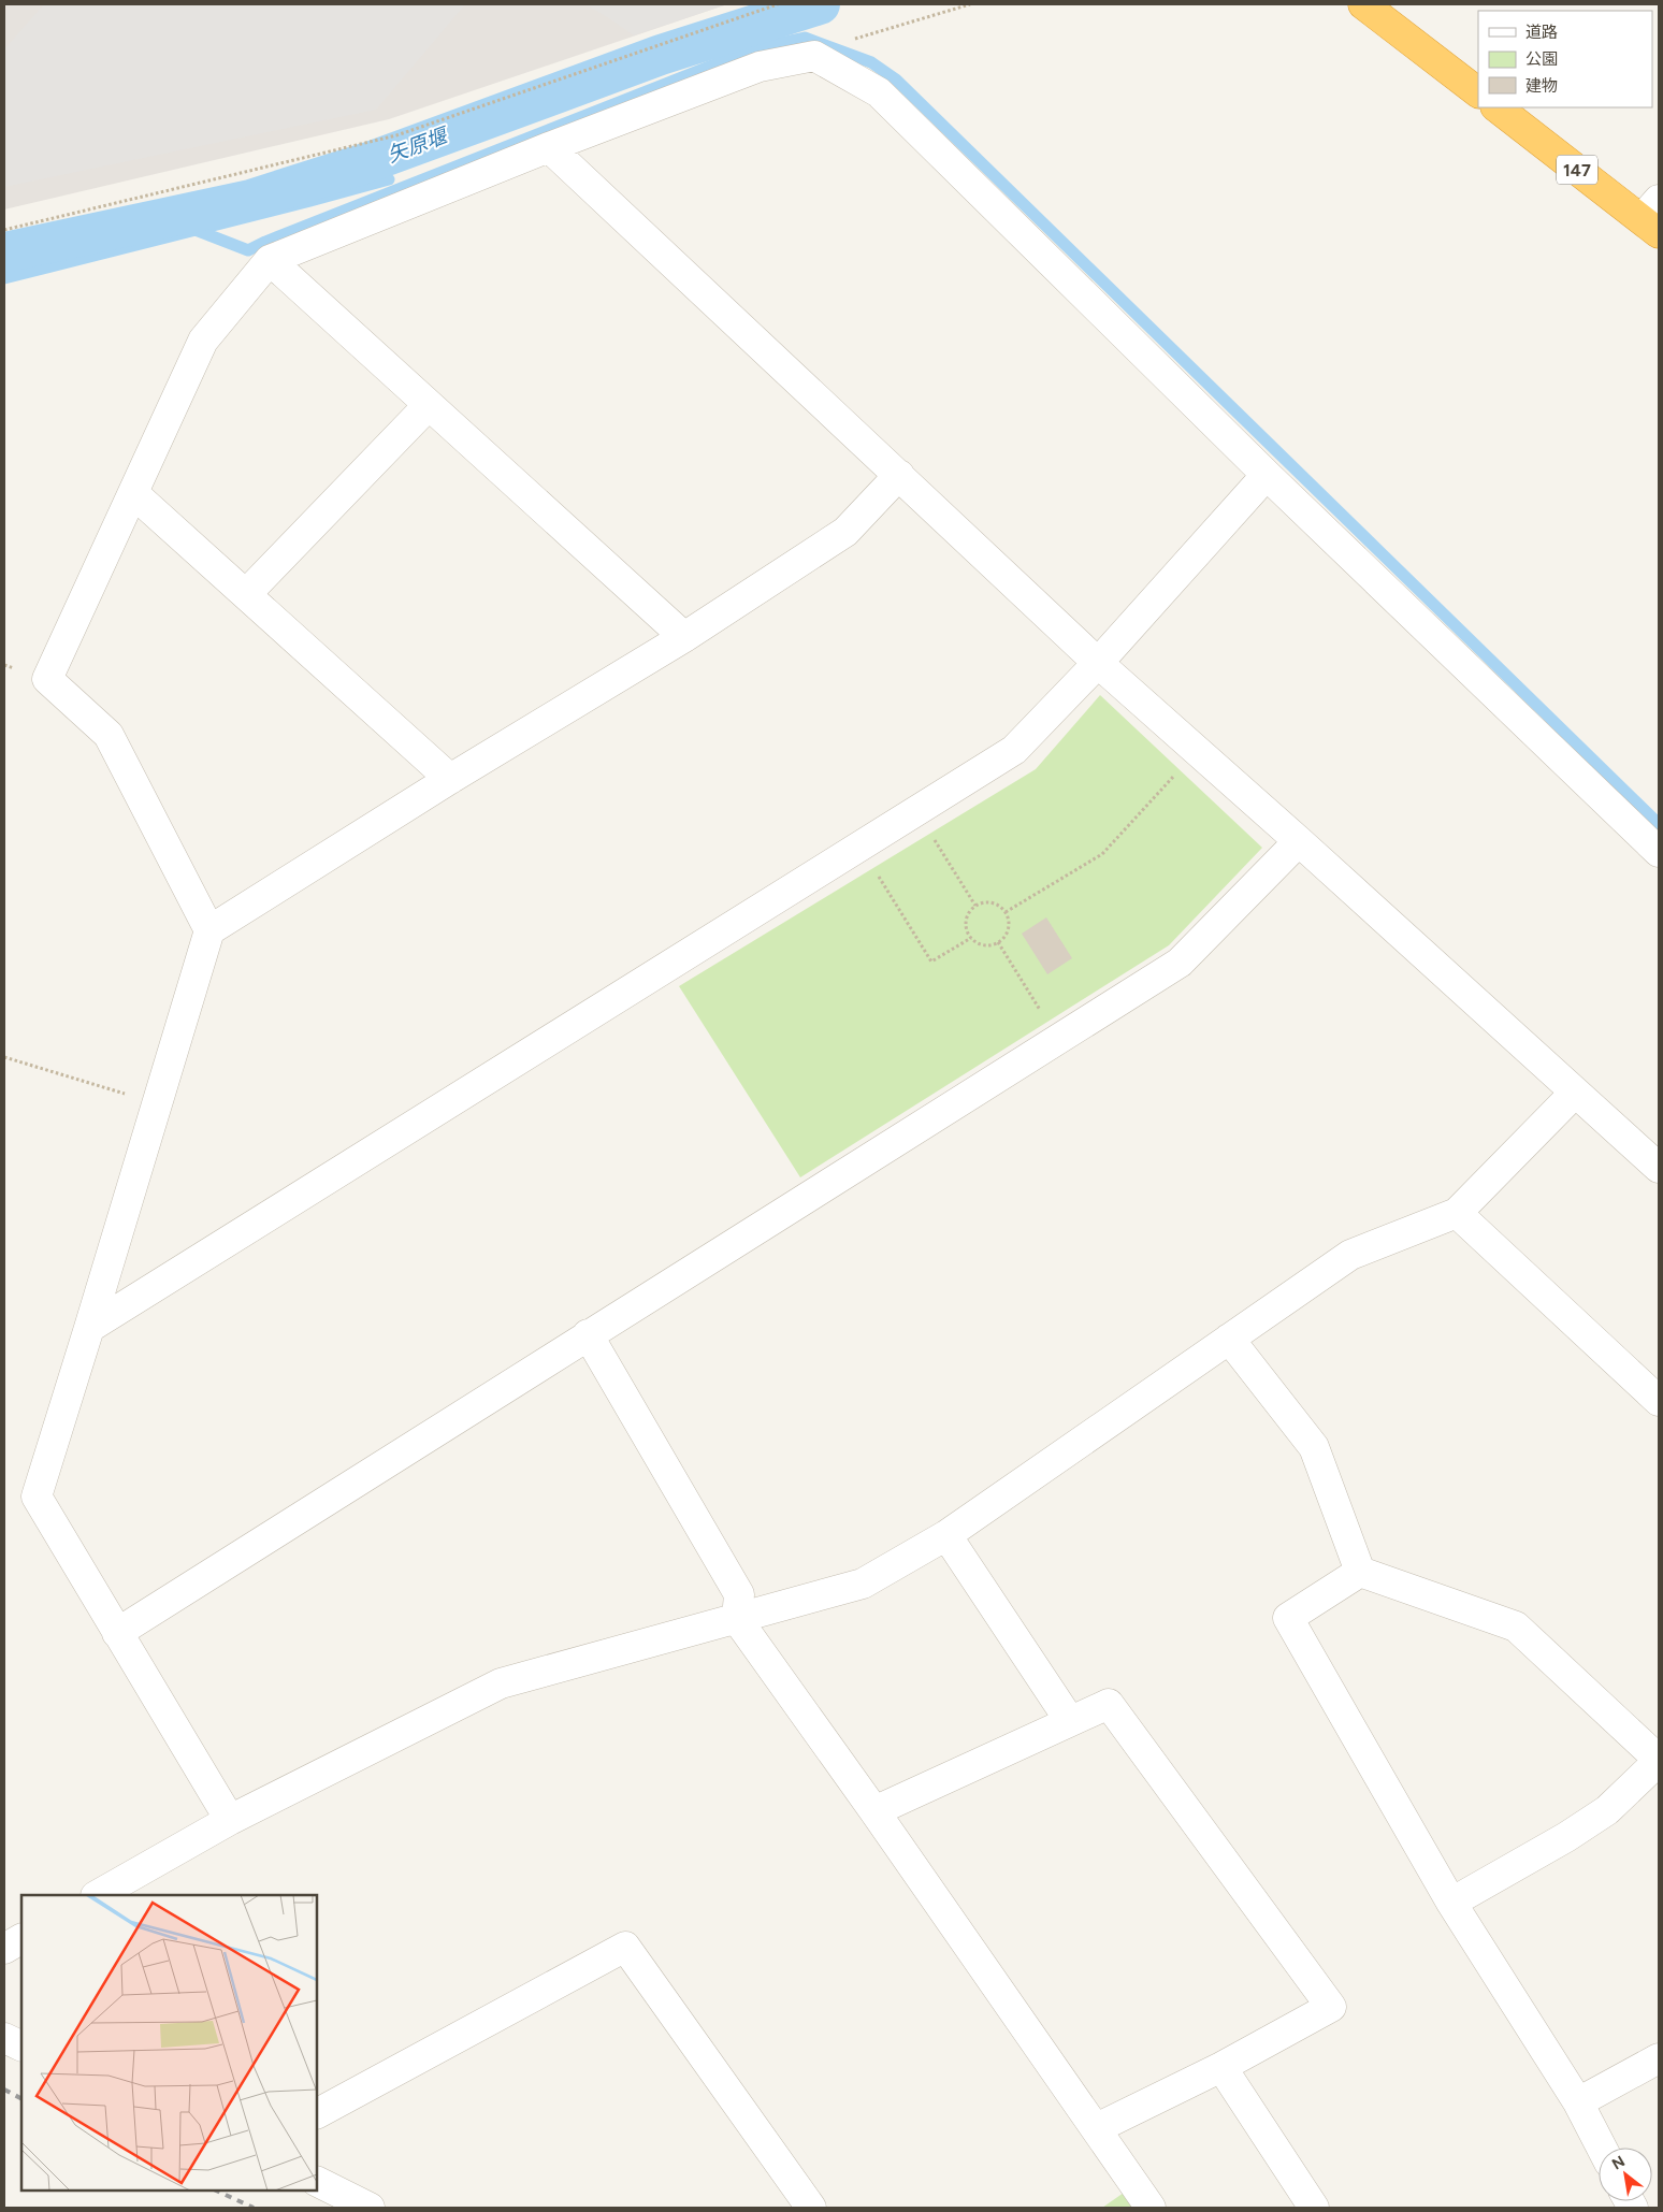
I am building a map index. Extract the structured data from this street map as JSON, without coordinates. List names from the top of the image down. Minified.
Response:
{"streets":{"highway":["147"]},"water":["矢原堰"],"legend":["道路","公園","建物"],"north":"top left"}
